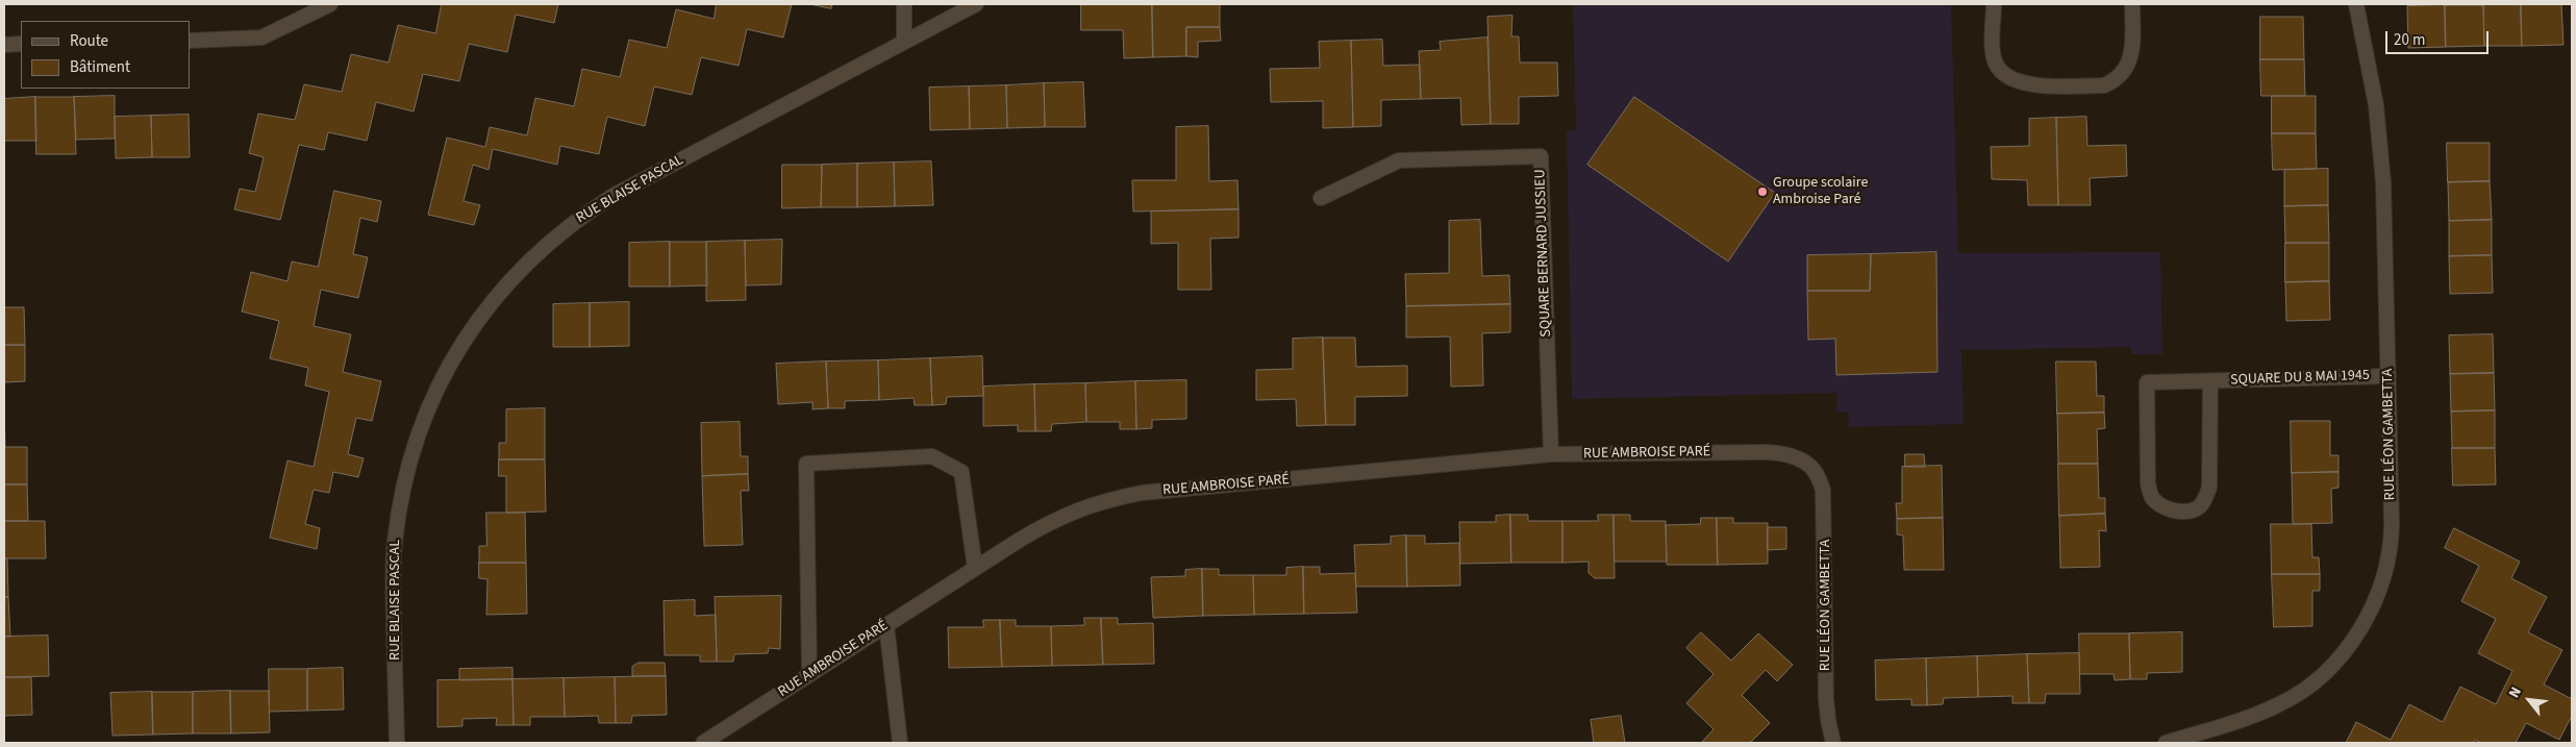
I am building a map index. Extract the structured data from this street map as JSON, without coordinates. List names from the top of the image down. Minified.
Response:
{"streets":{"street":["RUE BLAISE PASCAL","SQUARE BERNARD JUSSIEU","SQUARE DU 8 MAI 1945","RUE LÉON GAMBETTA","RUE AMBROISE PARÉ"]},"crossings":[["SQUARE BERNARD JUSSIEU","RUE AMBROISE PARÉ"],["SQUARE DU 8 MAI 1945","RUE LÉON GAMBETTA"],["RUE LÉON GAMBETTA","RUE AMBROISE PARÉ"]],"places":["Groupe scolaire Ambroise Paré"],"legend":["Route","Bâtiment"],"scale_bar":"20 m","north":"top left"}
